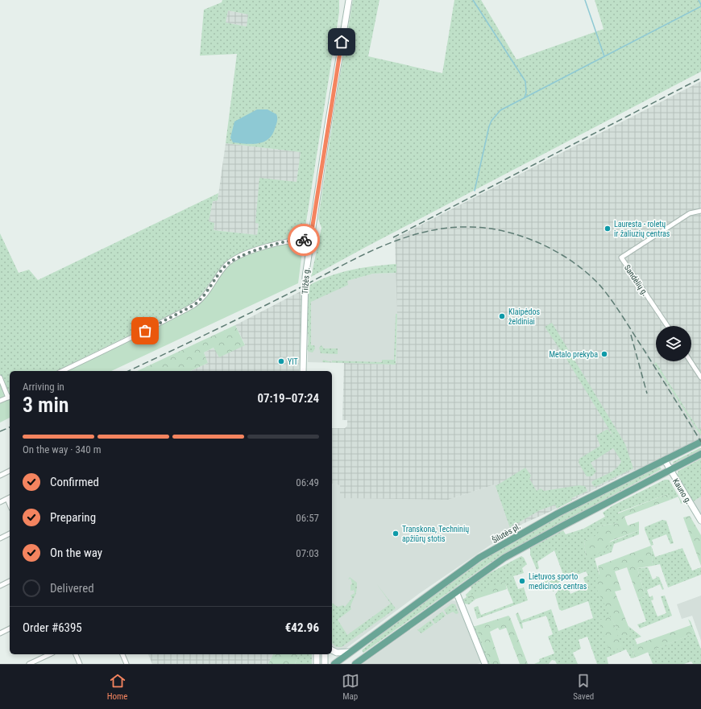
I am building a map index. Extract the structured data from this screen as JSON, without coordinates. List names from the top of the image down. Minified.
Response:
{"streets":{"main road":["Tilžės g.","Kauno g.","Šilutės pl."],"street":["Sandėlių g."]},"crossings":[["Kauno g.","Šilutės pl."]],"places":["Lauresta - roletų ir žaliuzių centras","Klaipėdos želdiniai","Metalo prekyba","YIT","Transkona, Techninių apžiūrų stotis","Lietuvos sporto medicinos centras"],"page":{"heading":["3 min","Arriving in","07:19–07:24"],"panel":["Order #6395","€42.96"],"bar":"On the way · 340 m","list":[["Confirmed","06:49"],["Preparing","06:57"],["On the way","07:03"],"Delivered"],"tabs":["Home","Map","Saved"]}}
